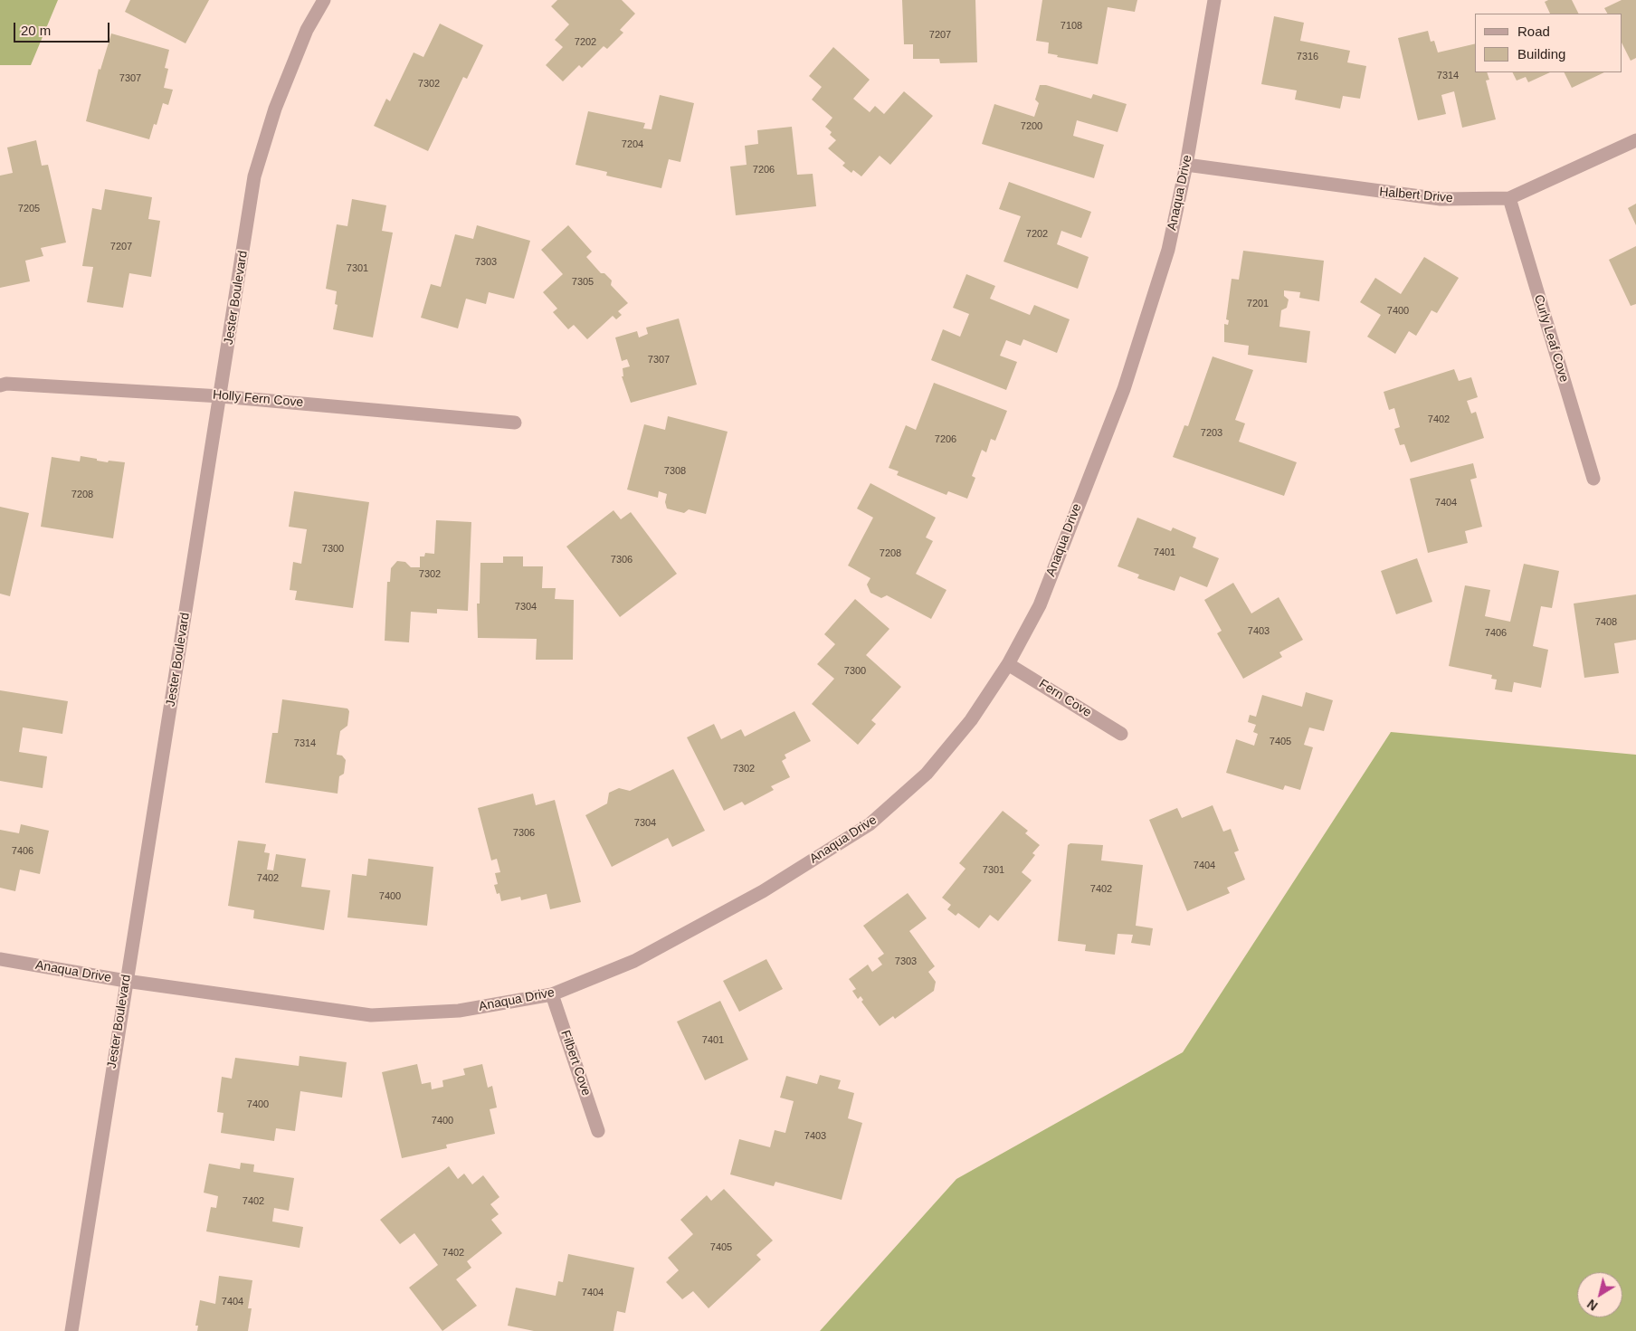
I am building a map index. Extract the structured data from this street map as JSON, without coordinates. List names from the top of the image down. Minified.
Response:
{"streets":{"street":["Anaqua Drive","Halbert Drive","Jester Boulevard","Curly Leaf Cove","Holly Fern Cove","Fern Cove","Filbert Cove"]},"crossings":[["Anaqua Drive","Halbert Drive"],["Anaqua Drive","Jester Boulevard"],["Anaqua Drive","Fern Cove"],["Anaqua Drive","Filbert Cove"],["Halbert Drive","Curly Leaf Cove"],["Jester Boulevard","Holly Fern Cove"]],"house_numbers":["7108","7207","7202","7316","7314","7307","7302","7200","7204","7206","7205","7202","7207","7303","7301","7305","7201","7400","7307","7402","7203","7206","7308","7208","7404","7300","7401","7208","7306","7302","7304","7408","7403","7406","7300","7405","7314","7302","7304","7306","7406","7404","7301","7402","7402","7400","7303","7401","7400","7400","7403","7402","7405","7402","7404","7404"],"legend":["Road","Building"],"scale_bar":"20 m","north":"bottom left"}
